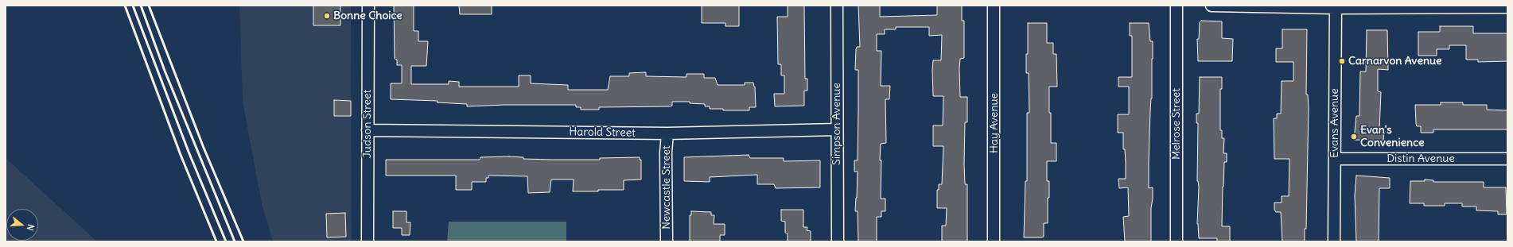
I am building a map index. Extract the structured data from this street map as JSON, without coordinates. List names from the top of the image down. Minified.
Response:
{"streets":{"street":["Hay Avenue","Evans Avenue","Judson Street","Simpson Avenue","Melrose Street","Harold Street","Distin Avenue","Newcastle Street"]},"crossings":[["Evans Avenue","Distin Avenue"],["Judson Street","Harold Street"],["Simpson Avenue","Harold Street"],["Harold Street","Newcastle Street"]],"places":["Bonne Choice","Carnarvon Avenue","Evan's Convenience"],"north":"right"}
